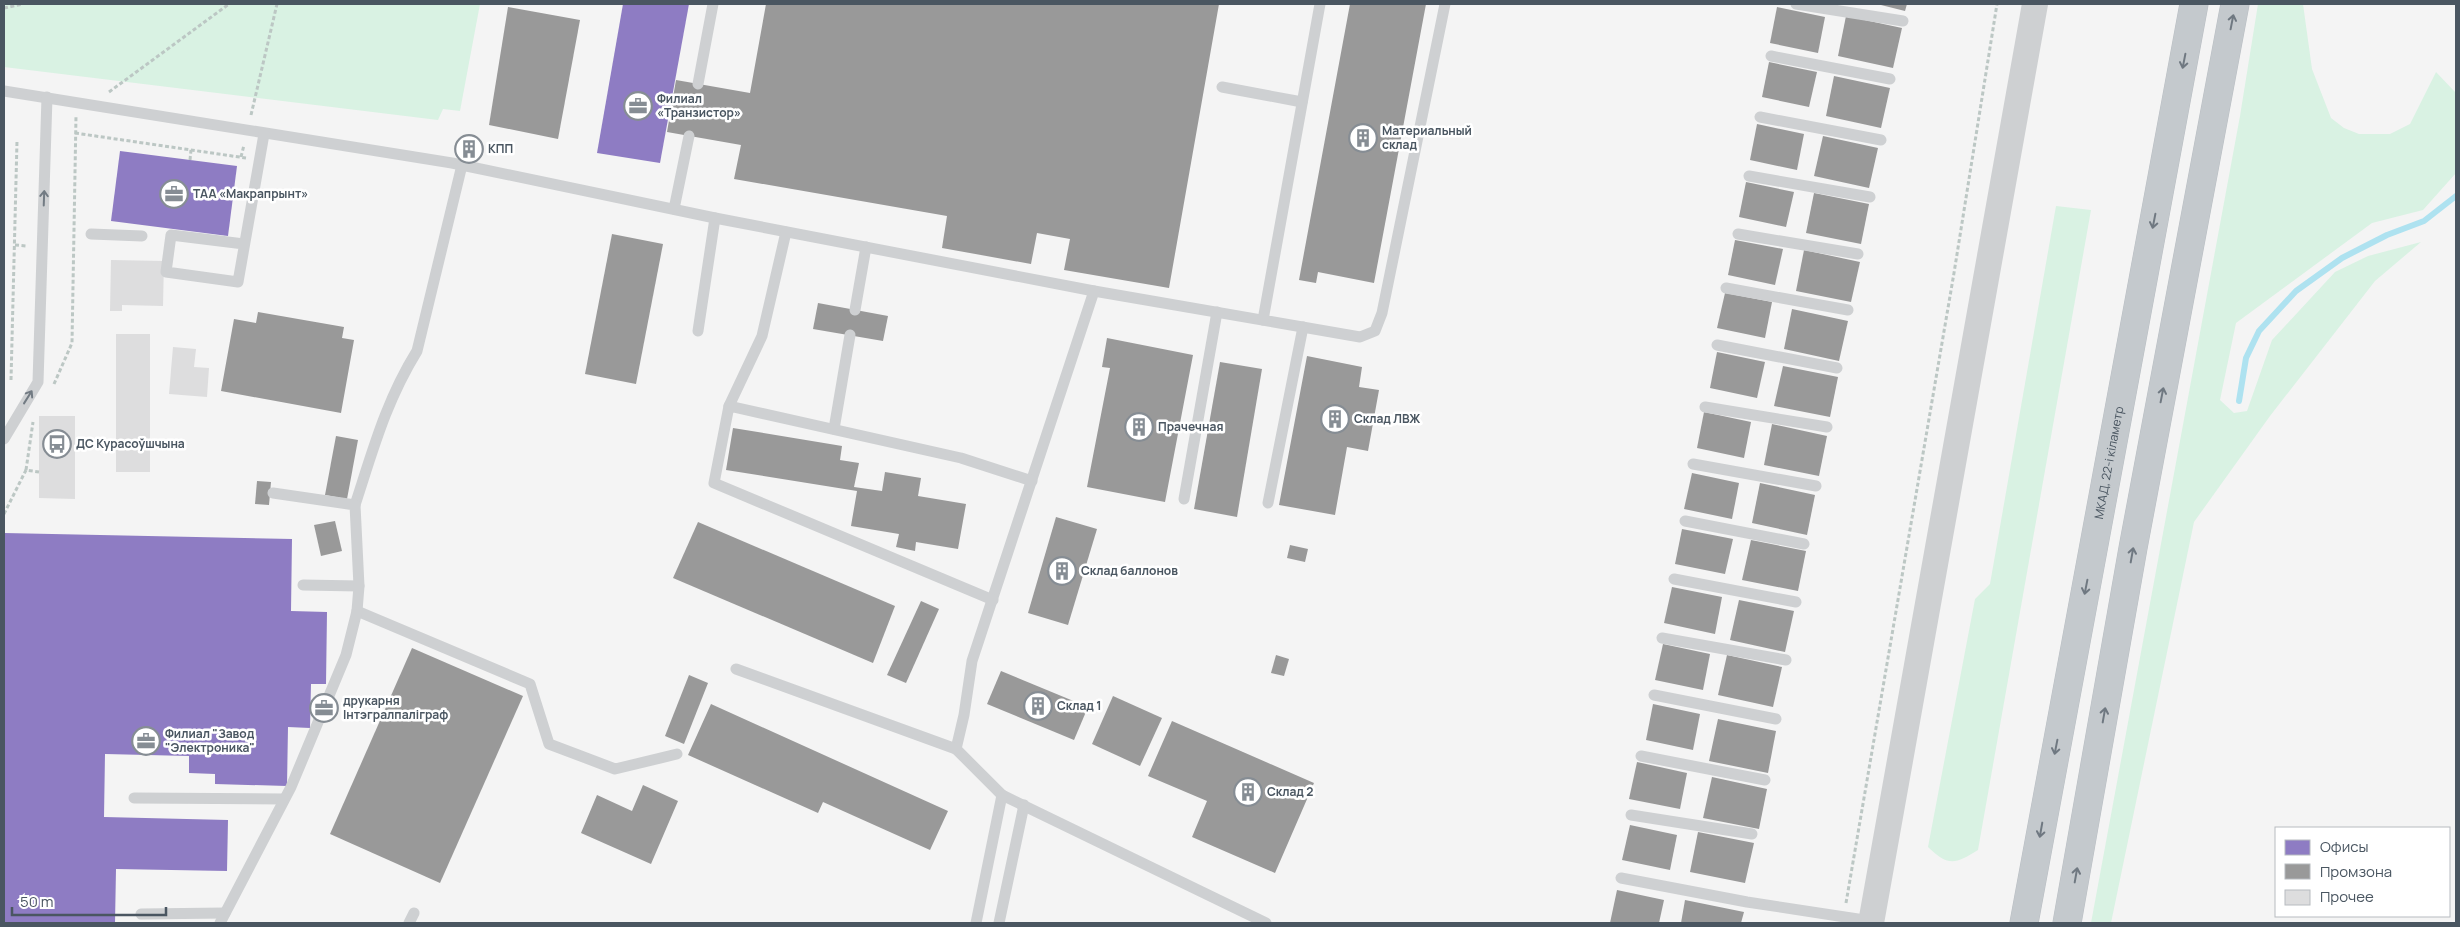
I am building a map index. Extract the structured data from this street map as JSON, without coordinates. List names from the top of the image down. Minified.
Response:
{"streets":{"highway":["МКАД, 22-і кіламетр"]},"places":{"office":["Филиал «Транзистор»","ТАА «Макрапрынт»","друкарня Інтэгралпаліграф","Филиал \"Завод \"Электроника\""],"building":["Материальный склад","КПП","Склад ЛВЖ","Прачечная","Склад баллонов","Склад 1","Склад 2"],"bus stop":["ДС Курасоўшчына"]},"legend":["Офисы","Промзона","Прочее"],"scale_bar":"50 m"}
